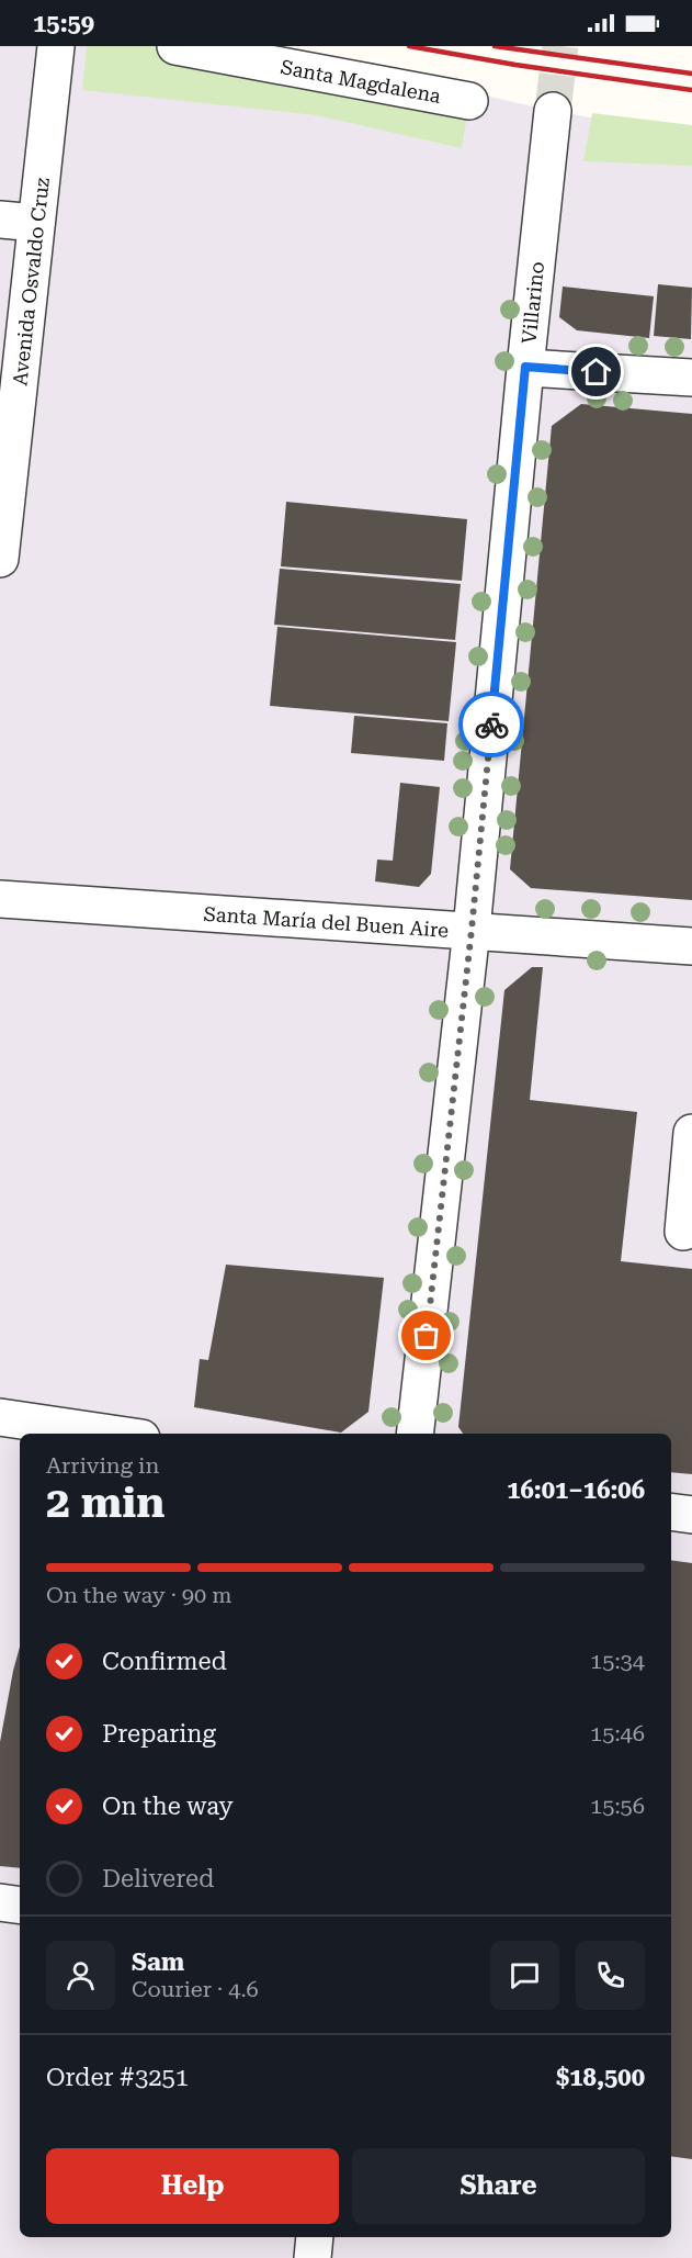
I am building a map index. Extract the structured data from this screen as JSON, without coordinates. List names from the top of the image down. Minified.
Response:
{"streets":{"street":["Santa Magdalena","Avenida Osvaldo Cruz","Villarino","Santa María del Buen Aire"]},"crossings":[["Villarino","Santa María del Buen Aire"]],"page":{"status":"15:59","heading":["2 min","Arriving in","16:01–16:06"],"panel":["Sam","Courier · 4.6","Order #3251","$18,500"],"bar":"On the way · 90 m","list":[["Confirmed","15:34"],["Preparing","15:46"],["On the way","15:56"],"Delivered"],"buttons":["Help","Share"]}}
